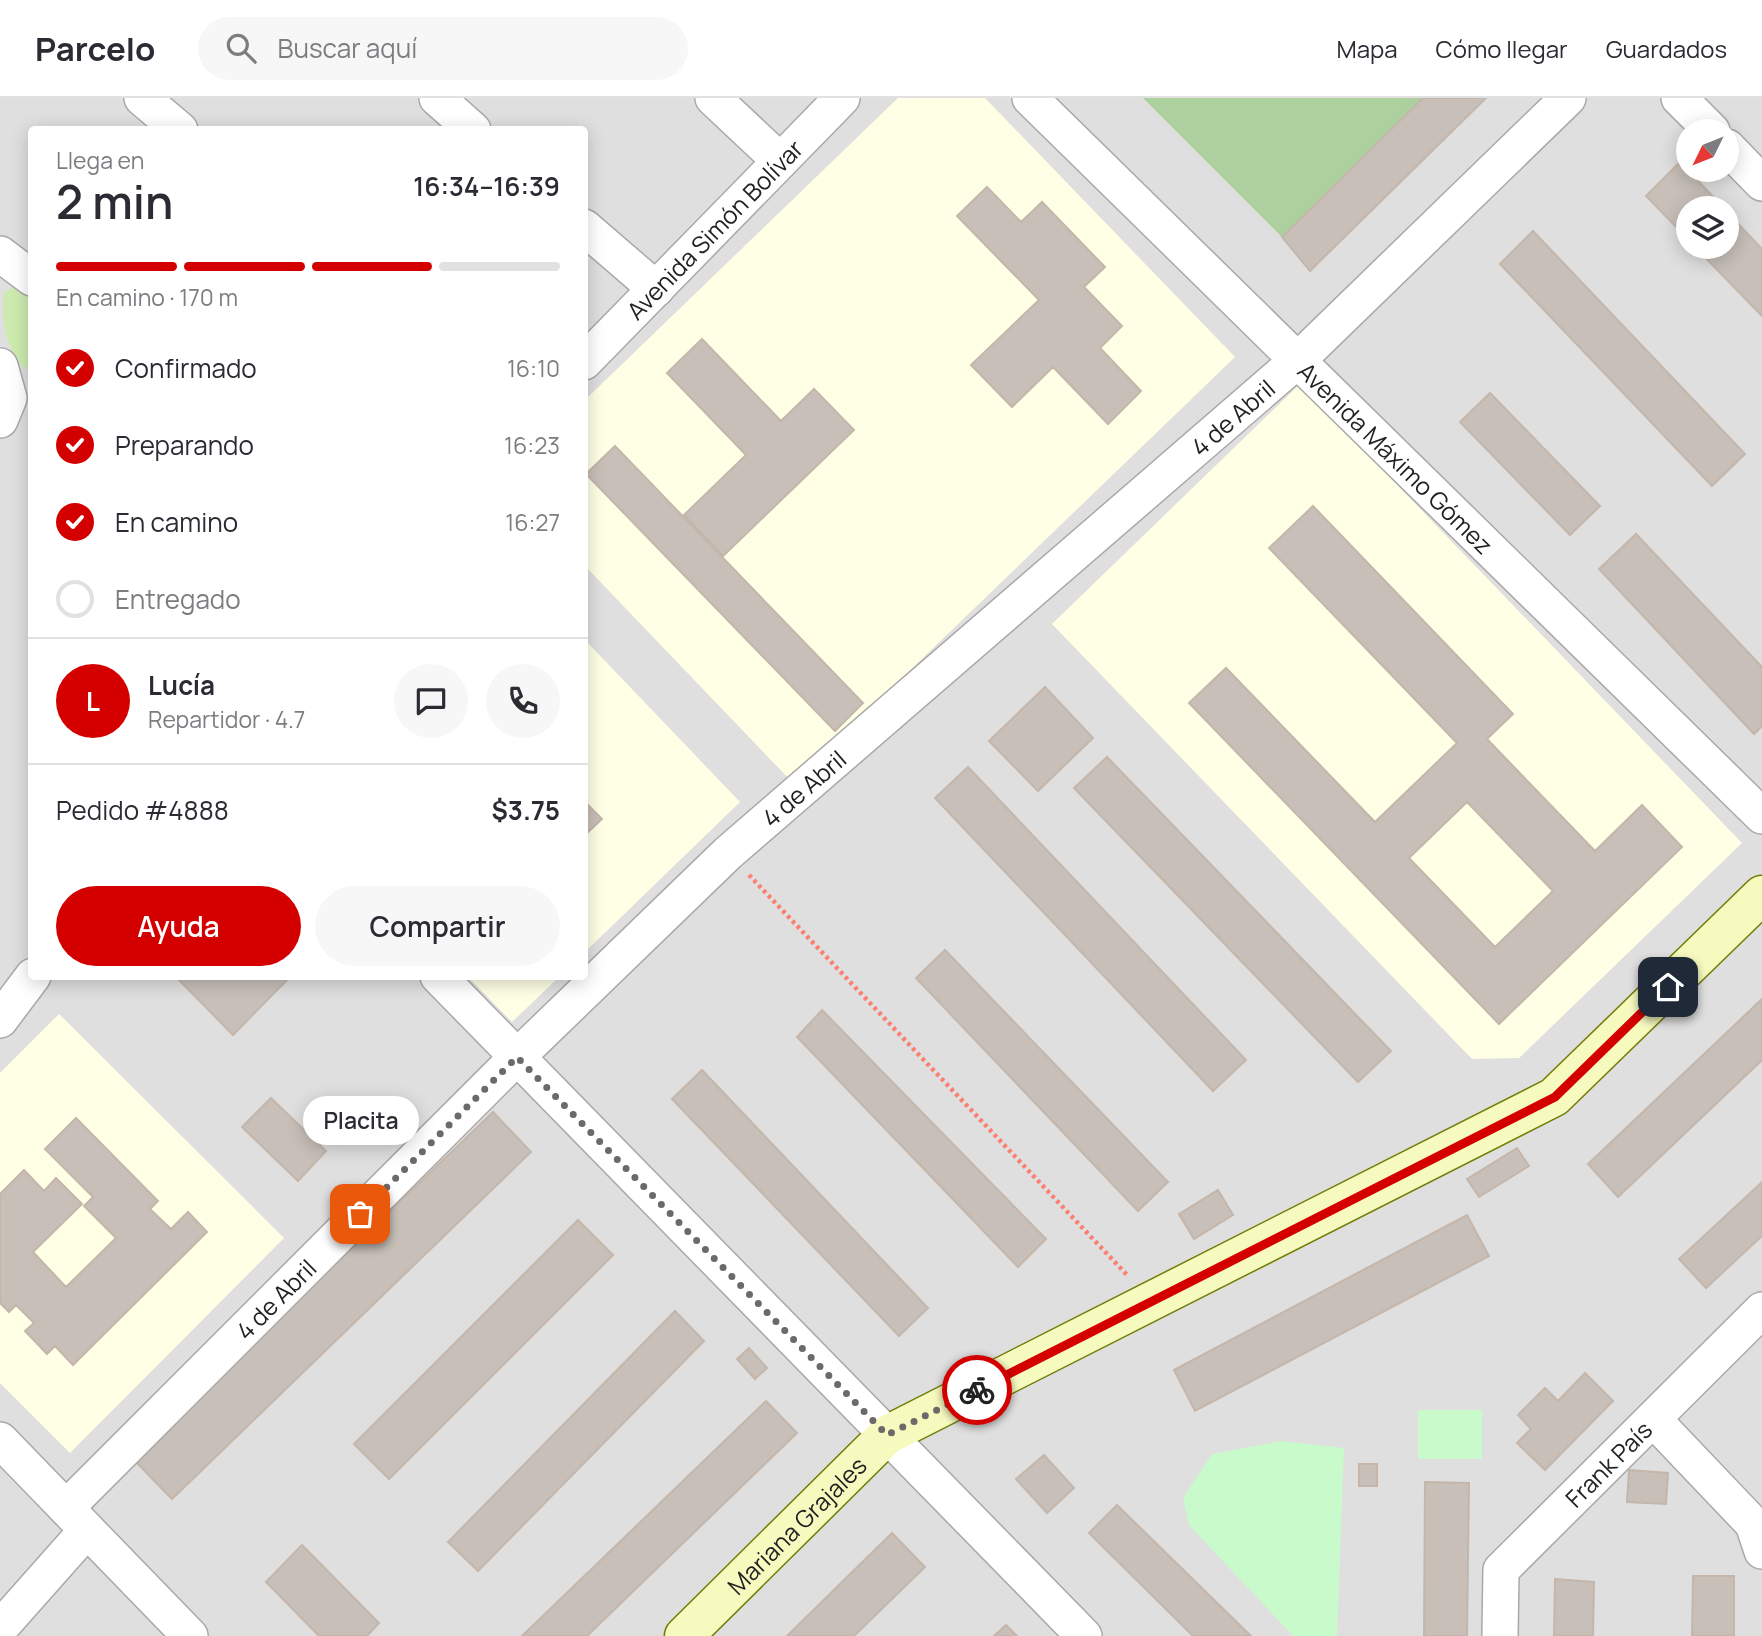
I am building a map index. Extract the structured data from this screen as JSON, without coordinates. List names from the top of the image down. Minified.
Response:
{"streets":{"street":["Avenida Simón Bolívar","4 de Abril","Avenida Máximo Gómez","Frank País","Mariana Grajales"]},"crossings":[["4 de Abril","Avenida Máximo Gómez"]],"places":["Placita"],"north":"bottom left","page":{"header":"Parcelo","search":"Buscar aquí","nav":["Mapa","Cómo llegar","Guardados"],"heading":["2 min","Llega en","16:34–16:39"],"panel":["Lucía","Repartidor · 4.7","Pedido #4888","$3.75"],"bar":"En camino · 170 m","list":[["Confirmado","16:10"],["Preparando","16:23"],["En camino","16:27"],"Entregado"],"round":"L","buttons":["Ayuda","Compartir"],"bubble":"Placita"}}
